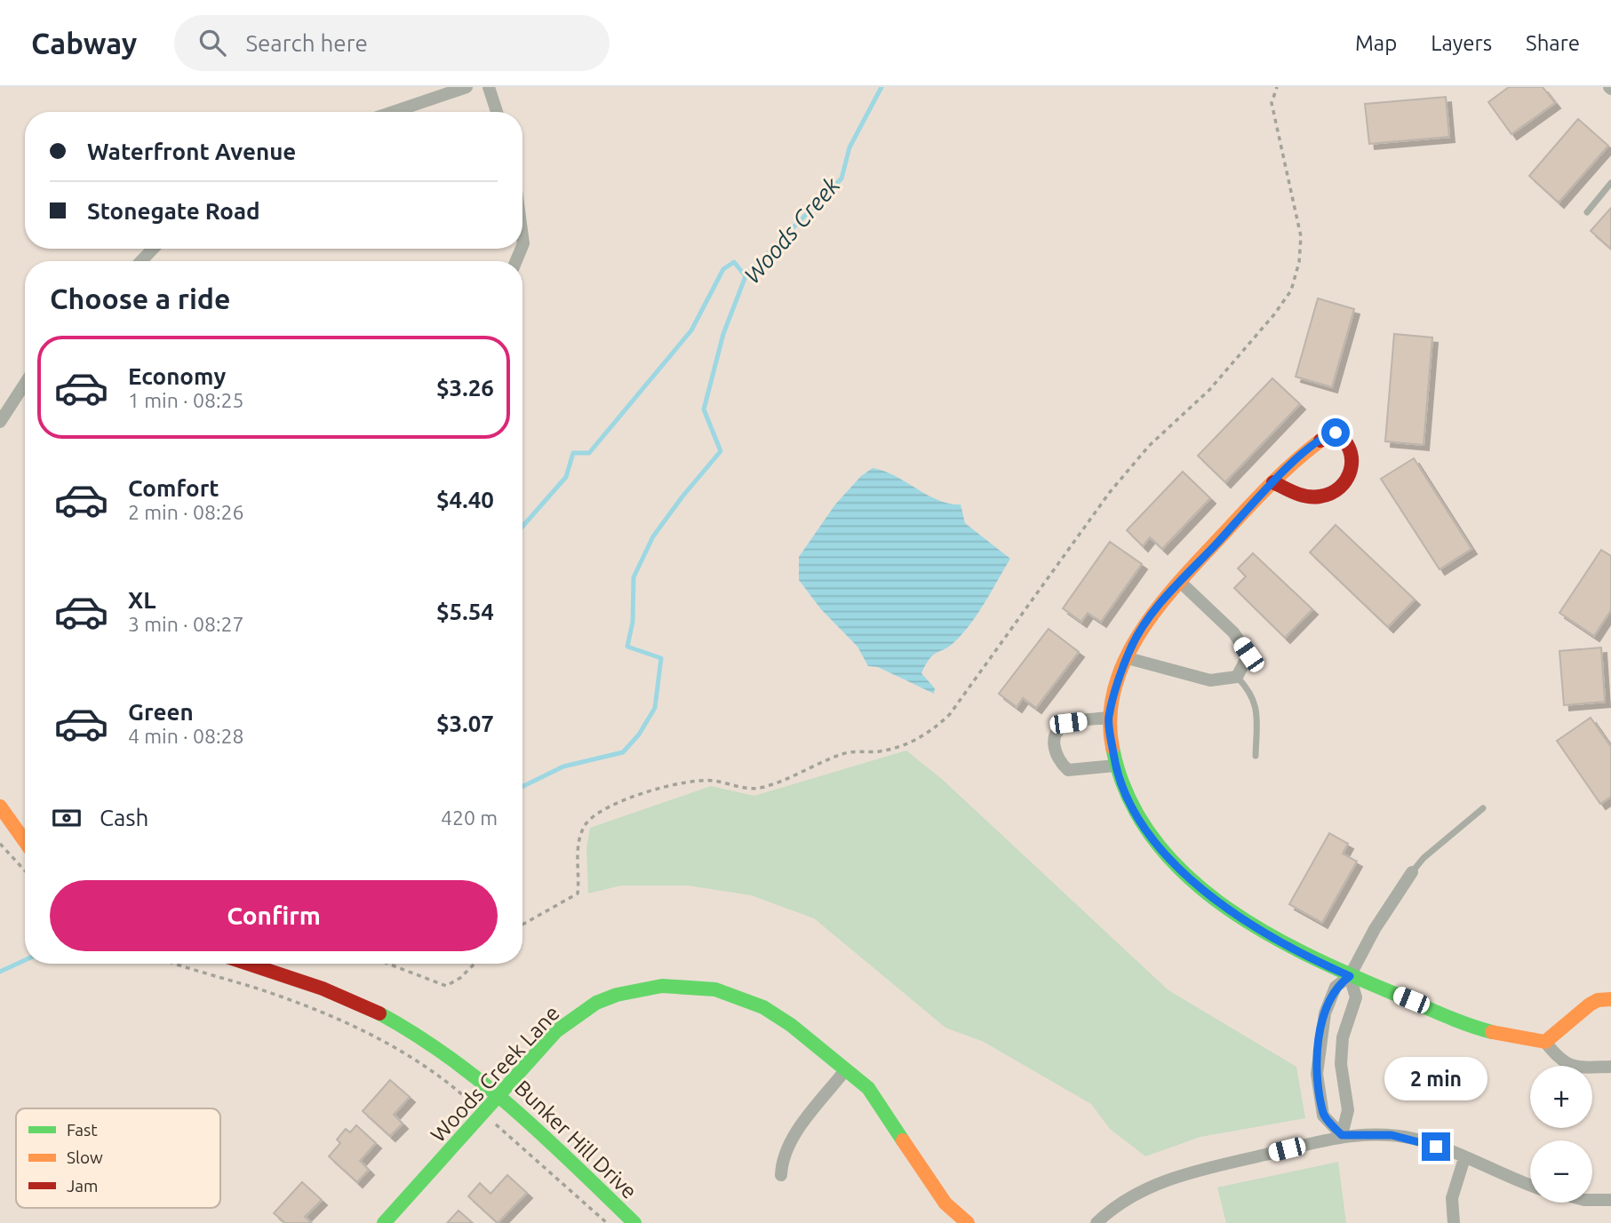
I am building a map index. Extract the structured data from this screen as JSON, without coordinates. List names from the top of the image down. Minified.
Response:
{"streets":{"street":["Woods Creek Lane","Bunker Hill Drive"]},"crossings":[["Woods Creek Lane","Bunker Hill Drive"]],"water":["Woods Creek"],"legend":["Fast","Slow","Jam"],"page":{"header":"Cabway","search":"Search here","nav":["Map","Layers","Share"],"banner":["Waterfront Avenue","Stonegate Road"],"heading":"Choose a ride","list":[{"name":"Economy","note":"1 min · 08:25","value":"$3.26"},{"name":"Comfort","note":"2 min · 08:26","value":"$4.40"},{"name":"XL","note":"3 min · 08:27","value":"$5.54"},{"name":"Green","note":"4 min · 08:28","value":"$3.07"}],"pay":["Cash","420 m"],"buttons":"Confirm","bubble":"2 min","map_buttons":["+","−"]}}
